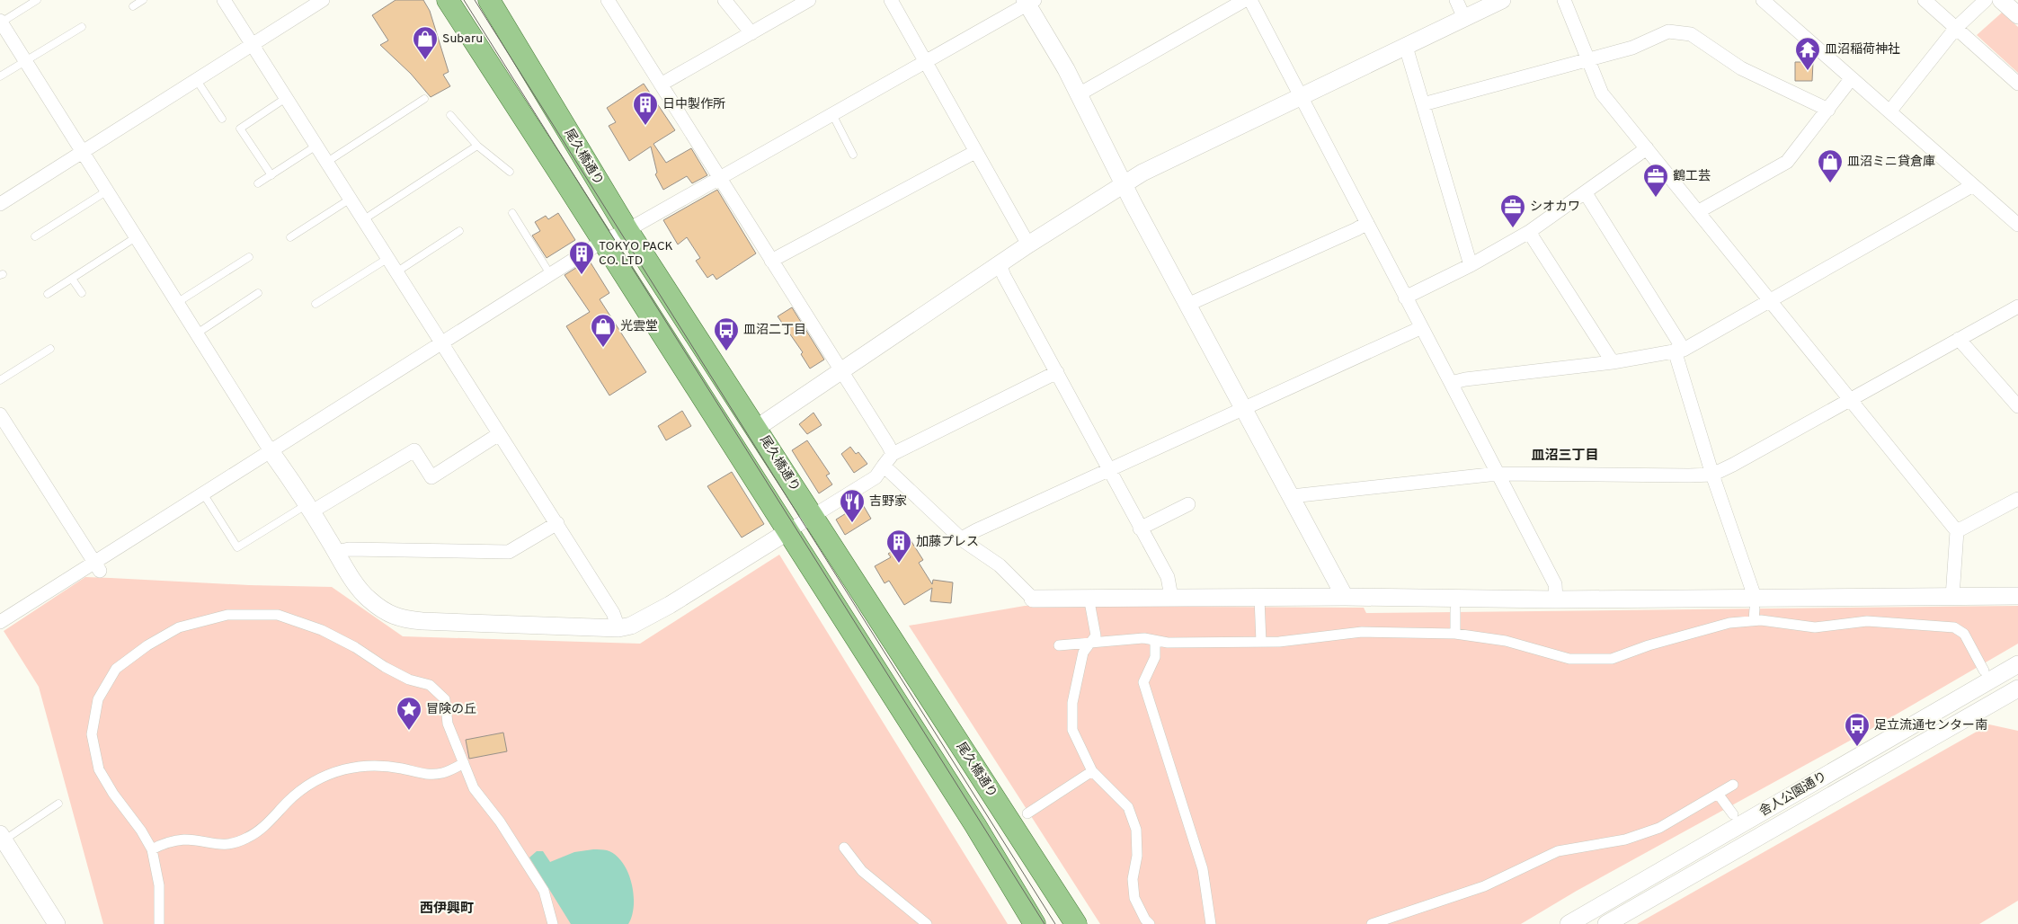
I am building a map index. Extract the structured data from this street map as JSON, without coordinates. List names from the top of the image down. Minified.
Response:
{"streets":{"main road":["尾久橋通り"],"street":["舎人公園通り"]},"districts":["皿沼三丁目","西伊興町"],"places":{"shop":["Subaru","皿沼ミニ貸倉庫","光雲堂"],"temple":["皿沼稲荷神社"],"building":["日中製作所","TOKYO PACK CO. LTD","加藤プレス"],"office":["鶴工芸","シオカワ"],"bus stop":["皿沼二丁目","足立流通センター南"],"restaurant":["吉野家"],"place":["冒険の丘"]}}
